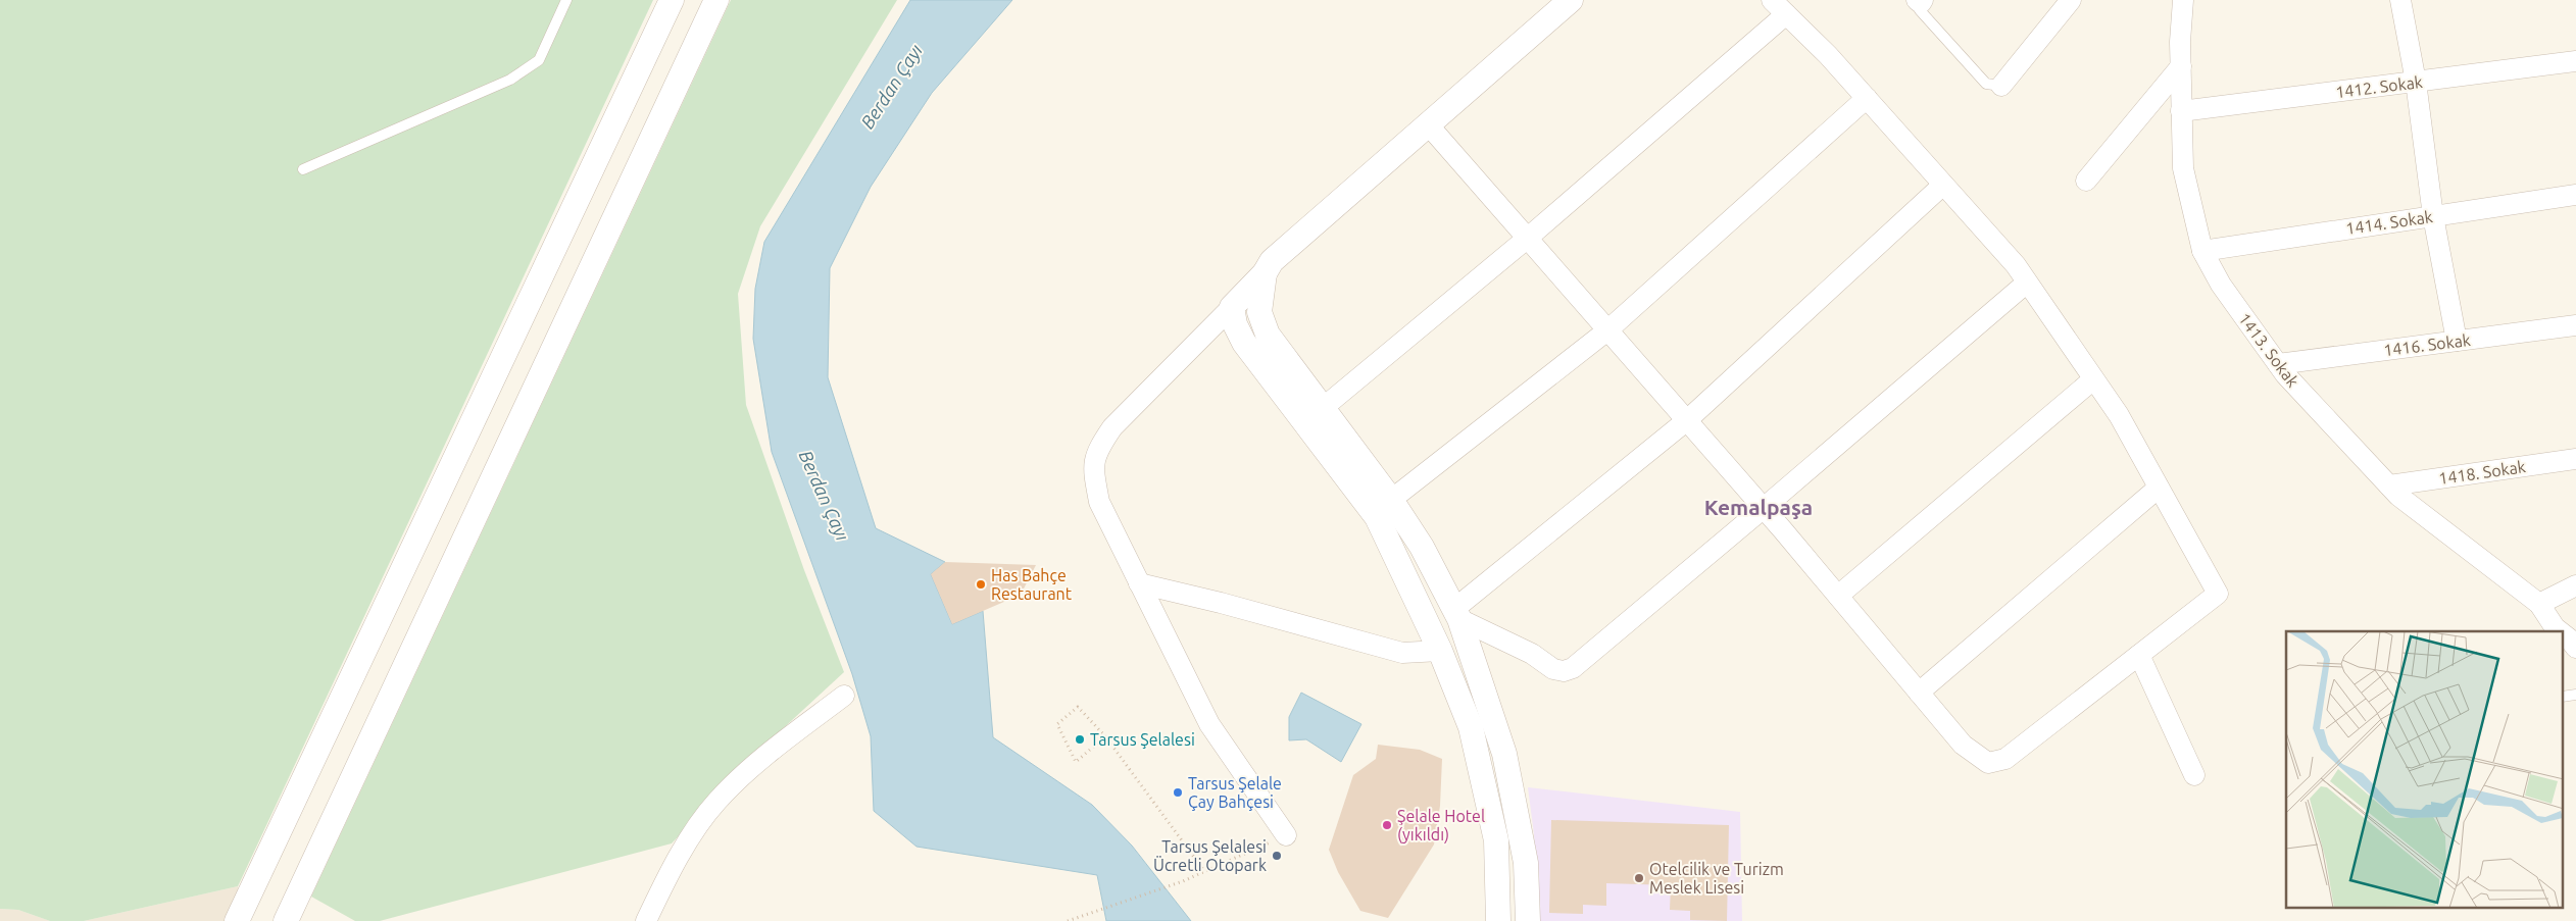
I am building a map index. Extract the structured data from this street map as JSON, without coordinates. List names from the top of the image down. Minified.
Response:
{"streets":{"street":["1412. Sokak","1414. Sokak","1416. Sokak","1413. Sokak","1418. Sokak"]},"crossings":[["1412. Sokak","1413. Sokak"],["1414. Sokak","1413. Sokak"],["1416. Sokak","1413. Sokak"],["1413. Sokak","1418. Sokak"]],"districts":["Kemalpaşa"],"water":["Berdan Çayı"],"places":["Has Bahçe Restaurant","Tarsus Şelalesi","Tarsus Şelale Çay Bahçesi","Şelale Hotel (yıkıldı)","Tarsus Şelalesi Ücretli Otopark","Otelcilik ve Turizm Meslek Lisesi"]}
